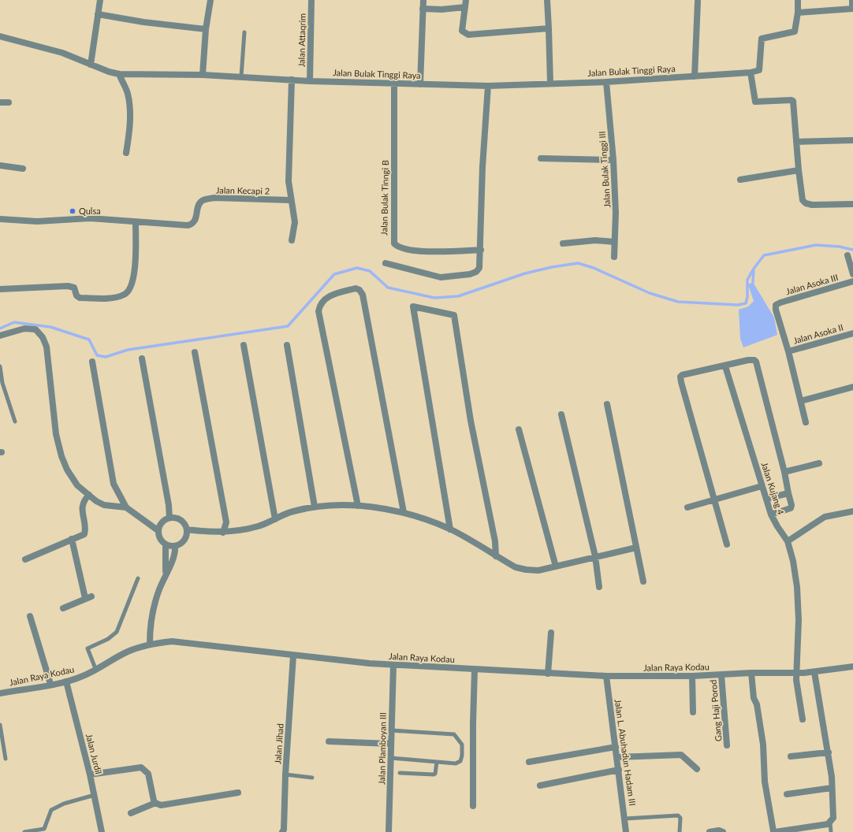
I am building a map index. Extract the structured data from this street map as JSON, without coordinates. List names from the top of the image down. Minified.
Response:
{"streets":{"street":["Jalan Attaqrim","Jalan Bulak Tinggi Raya","Jalan Bulak Tinggi III","Jalan Kecapi 2","Jalan Bulak Tinngi B","Jalan Asoka III","Jalan Asoka II","Jalan Kujang 4","Jalan Raya Kodau","Gang Haji Porod","Jalan Jihad","Jalan Plamboyan III","Jalan L. Abuhadun Hadam III","Jalan Jurdil"]},"crossings":[["Jalan Attaqrim","Jalan Bulak Tinggi Raya"],["Jalan Bulak Tinggi Raya","Jalan Bulak Tinggi III"],["Jalan Bulak Tinggi Raya","Jalan Bulak Tinngi B"],["Jalan Asoka III","Jalan Asoka II"],["Jalan Kujang 4","Jalan Raya Kodau"],["Jalan Raya Kodau","Gang Haji Porod"],["Jalan Raya Kodau","Jalan Jihad"],["Jalan Raya Kodau","Jalan Plamboyan III"],["Jalan Raya Kodau","Jalan L. Abuhadun Hadam III"],["Jalan Raya Kodau","Jalan Jurdil"]],"places":["Qulsa"]}
